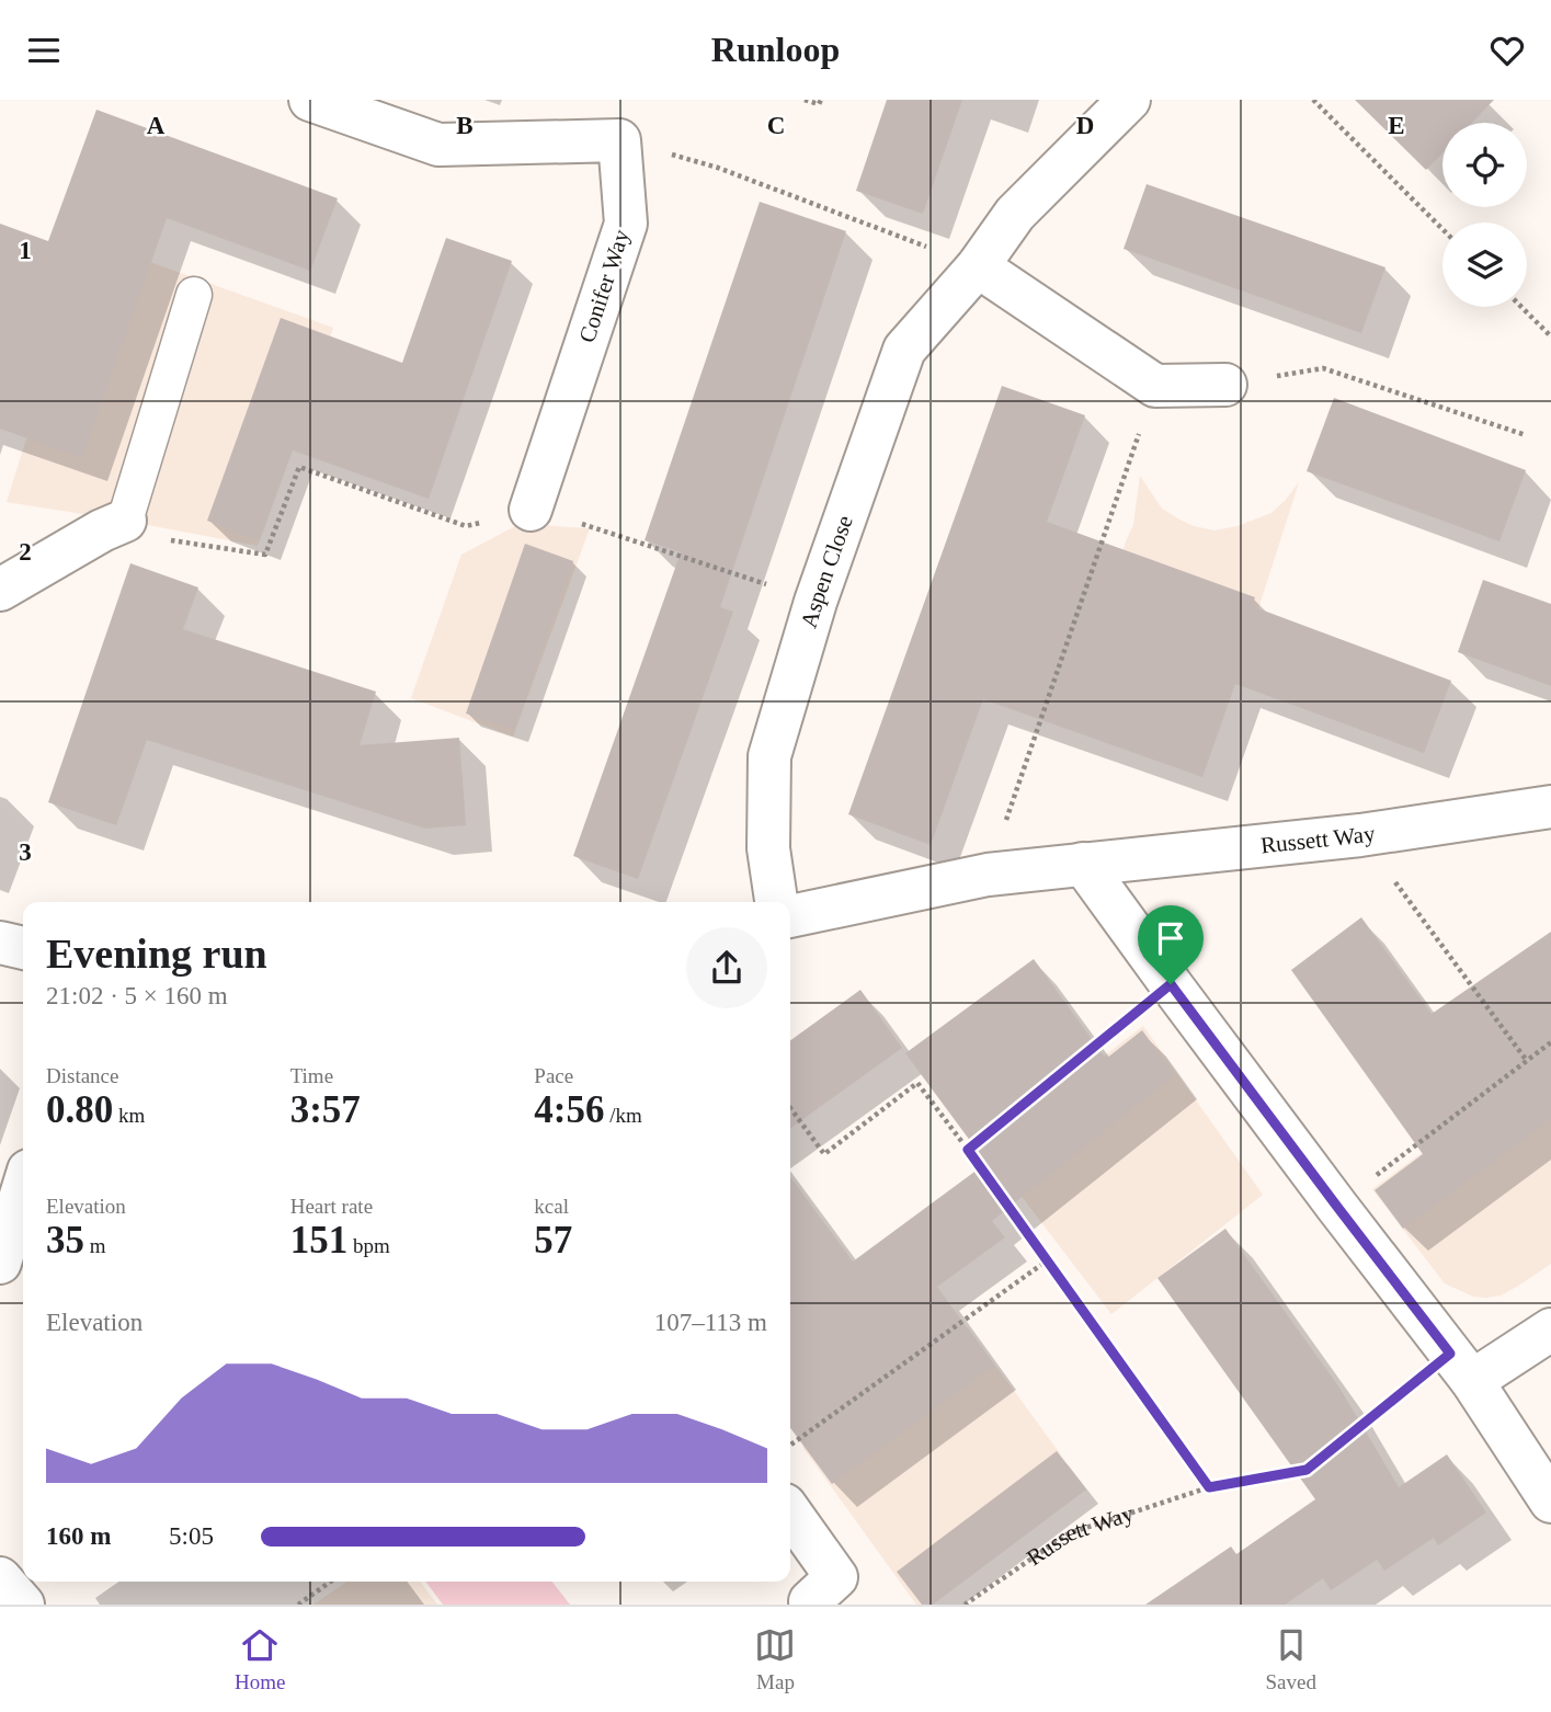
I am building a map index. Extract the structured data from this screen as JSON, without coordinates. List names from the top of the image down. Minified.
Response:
{"streets":{"street":["Conifer Way","Aspen Close","Russett Way"]},"page":{"header":"Runloop","heading":["Evening run","21:02 · 5 × 160 m"],"stats":[["Distance","0.80 km"],["Time","3:57"],["Pace","4:56 /km"],["Elevation","35 m"],["Heart rate","151 bpm"],["kcal","57"]],"chart":["Elevation","107–113 m"],"list":[{"name":"160 m","note":"5:05"}],"tabs":["Home","Map","Saved"]},"grid":{"columns":["A","B","C","D","E"],"rows":["1","2","3"]}}
